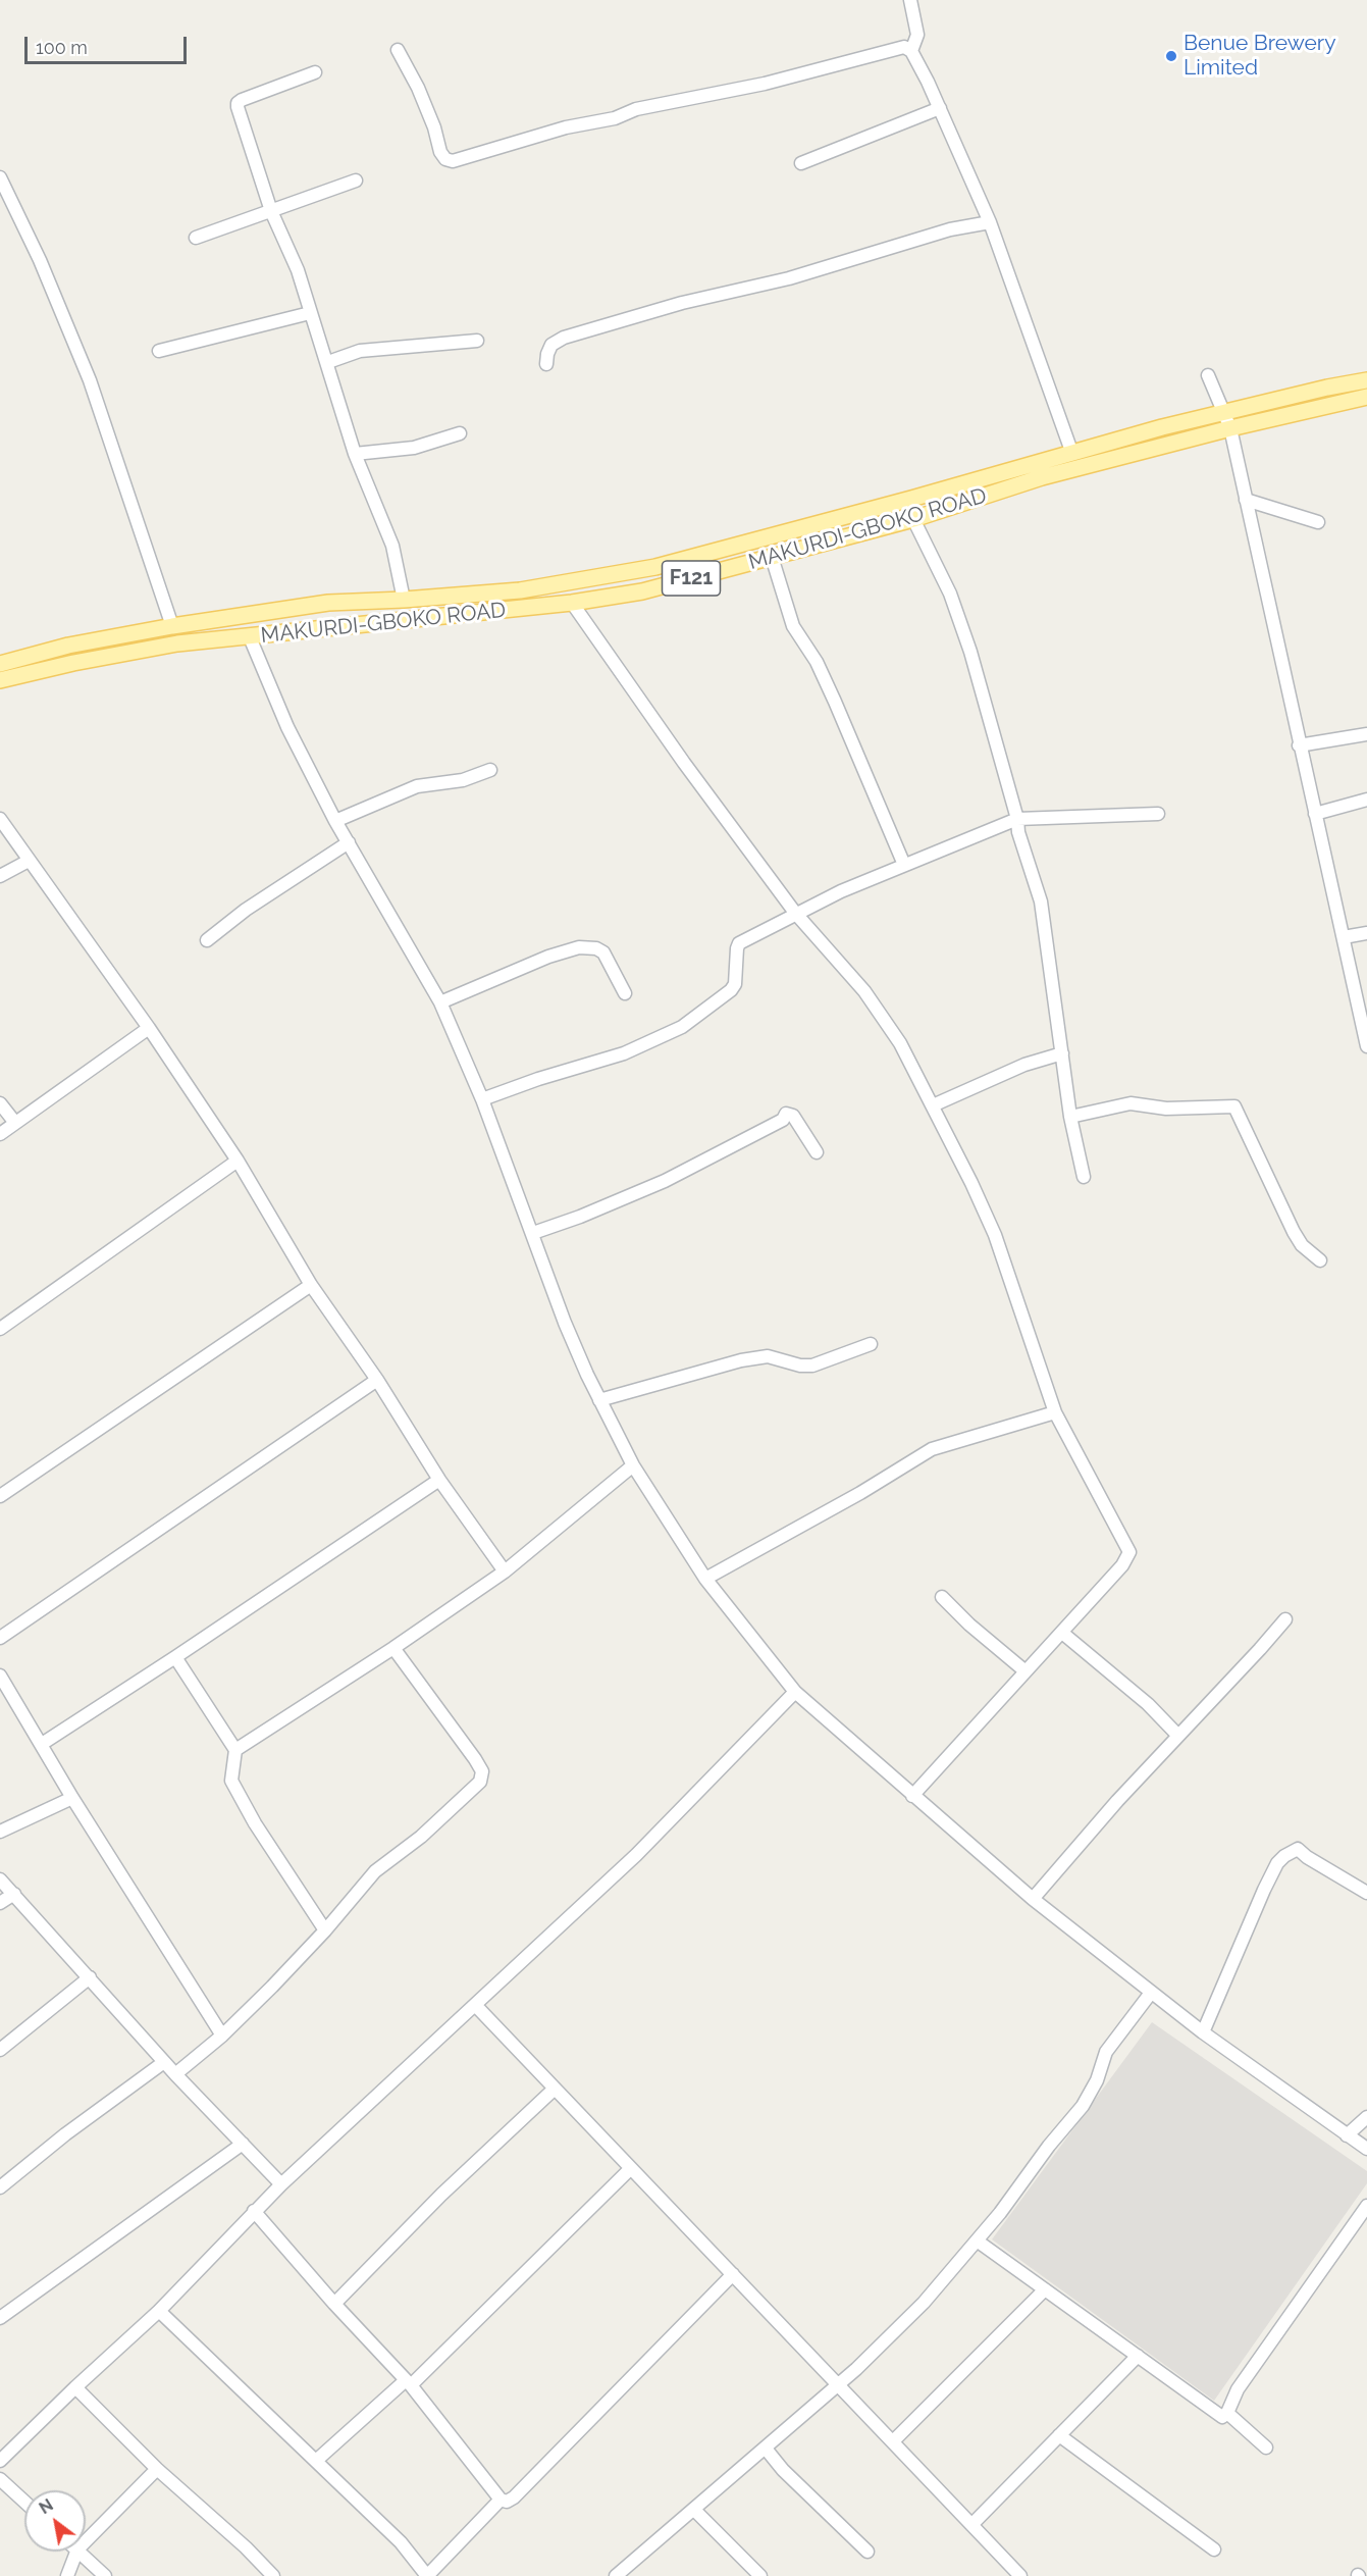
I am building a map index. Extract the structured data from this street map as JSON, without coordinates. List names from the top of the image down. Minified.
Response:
{"streets":{"main road":["MAKURDI-GBOKO ROAD","F121"]},"places":["Benue Brewery Limited"],"scale_bar":"100 m","north":"top left"}
